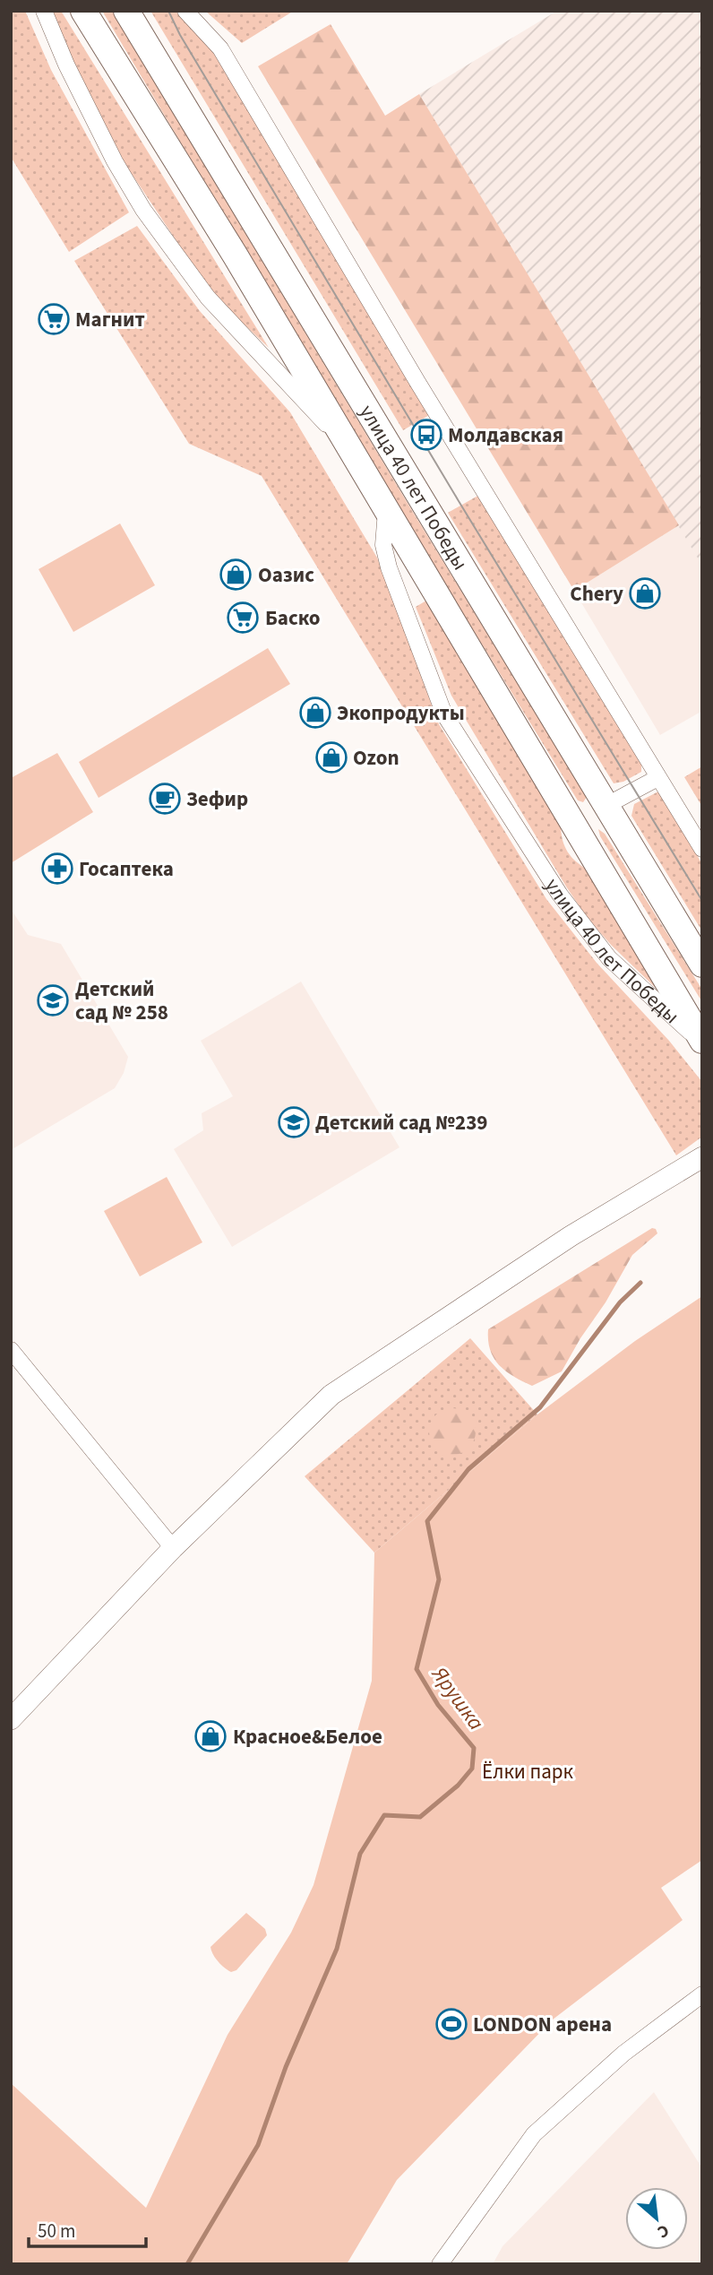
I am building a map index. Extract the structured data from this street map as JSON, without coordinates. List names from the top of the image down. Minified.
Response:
{"streets":{"main road":["улица 40 лет Победы"]},"water":["Ярушка"],"parks":["Ёлки парк"],"places":{"supermarket":["Магнит","Баско"],"bus stop":["Молдавская"],"shop":["Оазис","Chery","Экопродукты","Ozon","Красное&Белое"],"cafe":["Зефир"],"pharmacy":["Госаптека"],"school or university":["Детский сад № 258","Детский сад №239"],"sports":["LONDON арена"]},"scale_bar":"50 m","north":"bottom right"}
